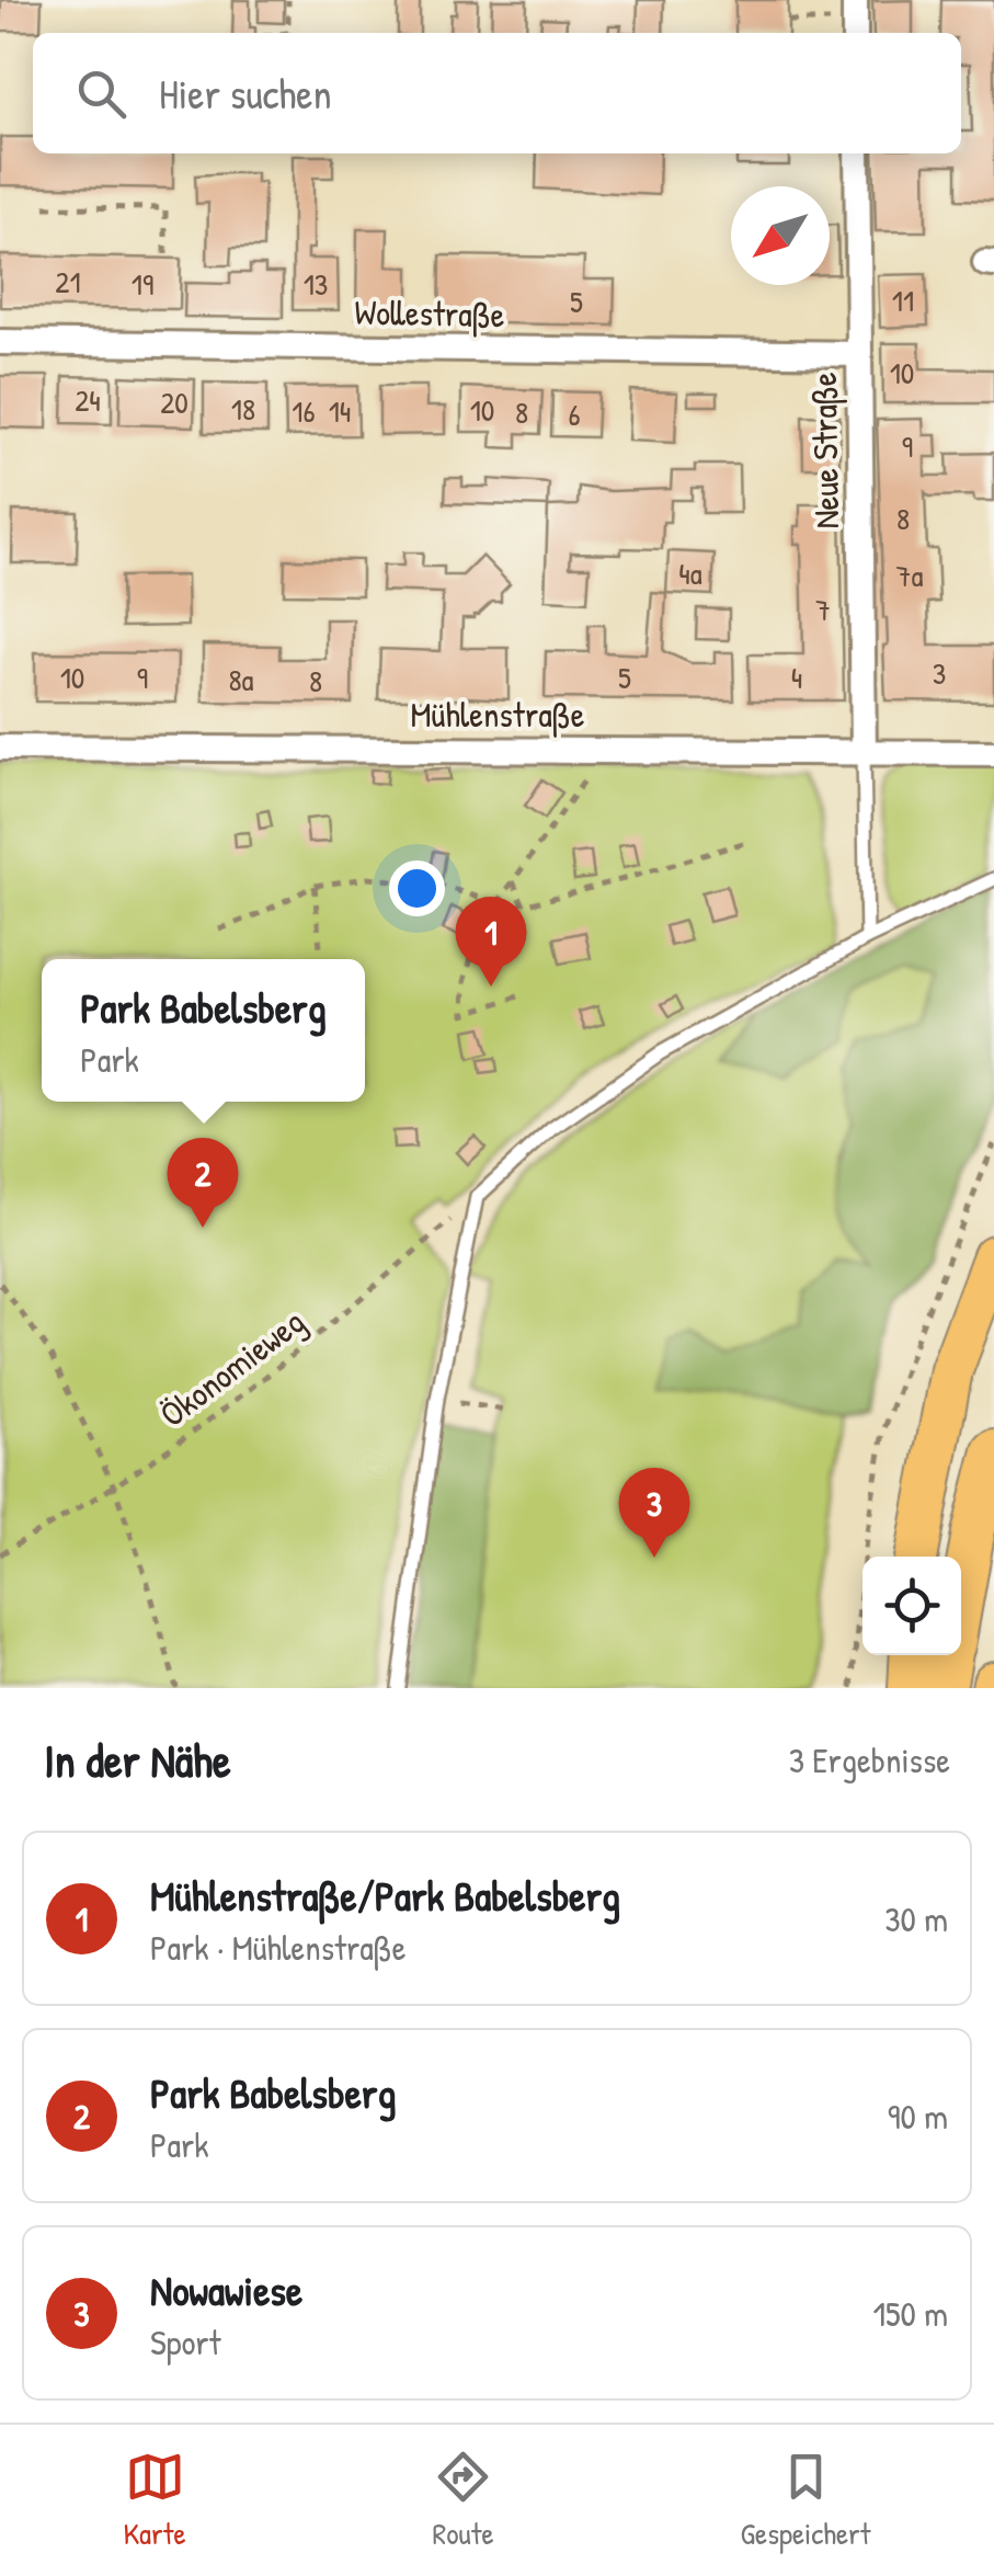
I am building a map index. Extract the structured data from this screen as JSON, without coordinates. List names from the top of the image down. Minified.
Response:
{"streets":{"street":["Wollestraße","Neue Straße","Mühlenstraße"],"path":["Ökonomieweg"]},"crossings":[["Wollestraße","Neue Straße"],["Neue Straße","Mühlenstraße"]],"house_numbers":["21","19","13","11","5","10","24","20","18","10","16","14","8","6","9","8","4a","7a","7","3","10","9","5","4","8a","8"],"north":"bottom left","page":{"search":"Hier suchen","pins":["1","2","3"],"popup":["Park Babelsberg","Park"],"heading":["In der Nähe","3 Ergebnisse"],"list":[{"mark":"1","name":"Mühlenstraße/Park Babelsberg","note":"Park · Mühlenstraße","value":"30 m"},{"mark":"2","name":"Park Babelsberg","note":"Park","value":"90 m"},{"mark":"3","name":"Nowawiese","note":"Sport","value":"150 m"}],"nav":["Karte","Route","Gespeichert"]}}
